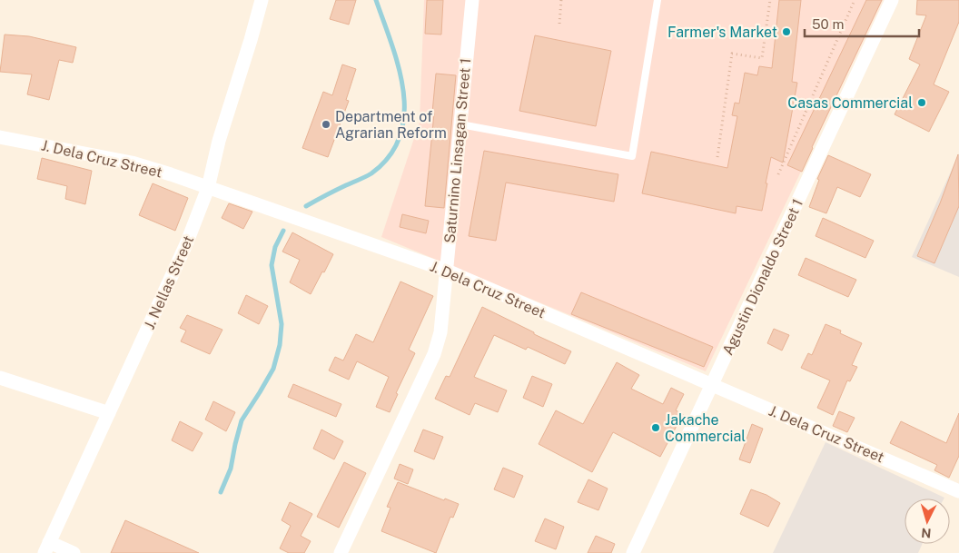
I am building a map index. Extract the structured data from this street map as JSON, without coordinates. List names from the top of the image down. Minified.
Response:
{"streets":{"street":["Saturnino Linsagan Street 1","J. Dela Cruz Street","Agustin Dionaldo Street 1","J. Nellas Street"]},"crossings":[["Saturnino Linsagan Street 1","J. Dela Cruz Street"],["J. Dela Cruz Street","Agustin Dionaldo Street 1"],["J. Dela Cruz Street","J. Nellas Street"]],"places":["Farmer's Market","Casas Commercial","Department of Agrarian Reform","Jakache Commercial"],"scale_bar":"50 m","north":"bottom"}
